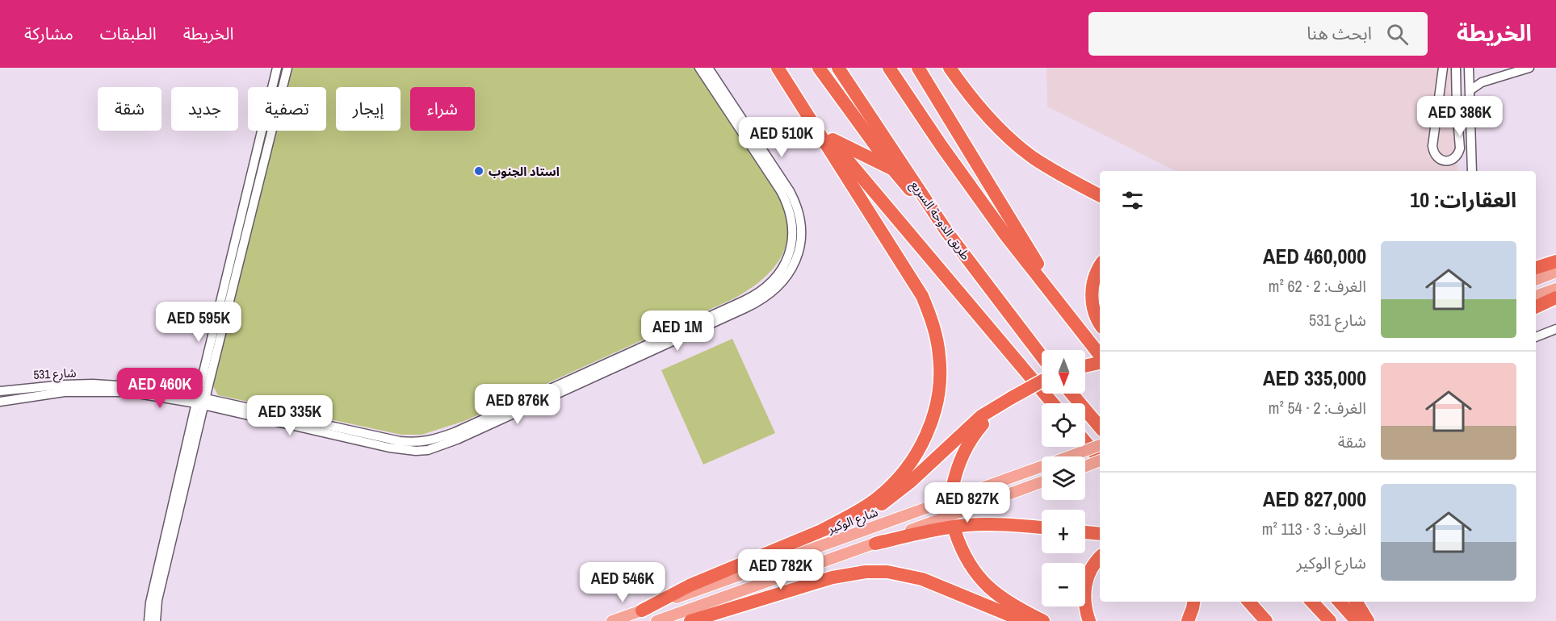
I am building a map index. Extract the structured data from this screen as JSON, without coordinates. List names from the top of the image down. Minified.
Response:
{"streets":{"highway":["طريق الدوحة السريع"],"main road":["شارع الوكير"],"street":["شارع 531"]},"places":["استاد الجنوب"],"north":"bottom","page":{"header":"الخريطة","search":"ابحث هنا","nav":["الخريطة","الطبقات","مشاركة"],"chip":["شراء","إيجار","تصفية","جديد","شقة"],"price":["AED 386K","AED 510K","AED 595K","AED 1M","AED 460K","AED 876K","AED 335K","AED 827K","AED 782K","AED 546K"],"heading":"العقارات: 10","list":[{"name":"AED 460,000","note":"الغرف: 2 · 62 m² · شارع 531"},{"name":"AED 335,000","note":"الغرف: 2 · 54 m² · شقة"},{"name":"AED 827,000","note":"الغرف: 3 · 113 m² · شارع الوكير"}],"map_buttons":["+","−"]}}
